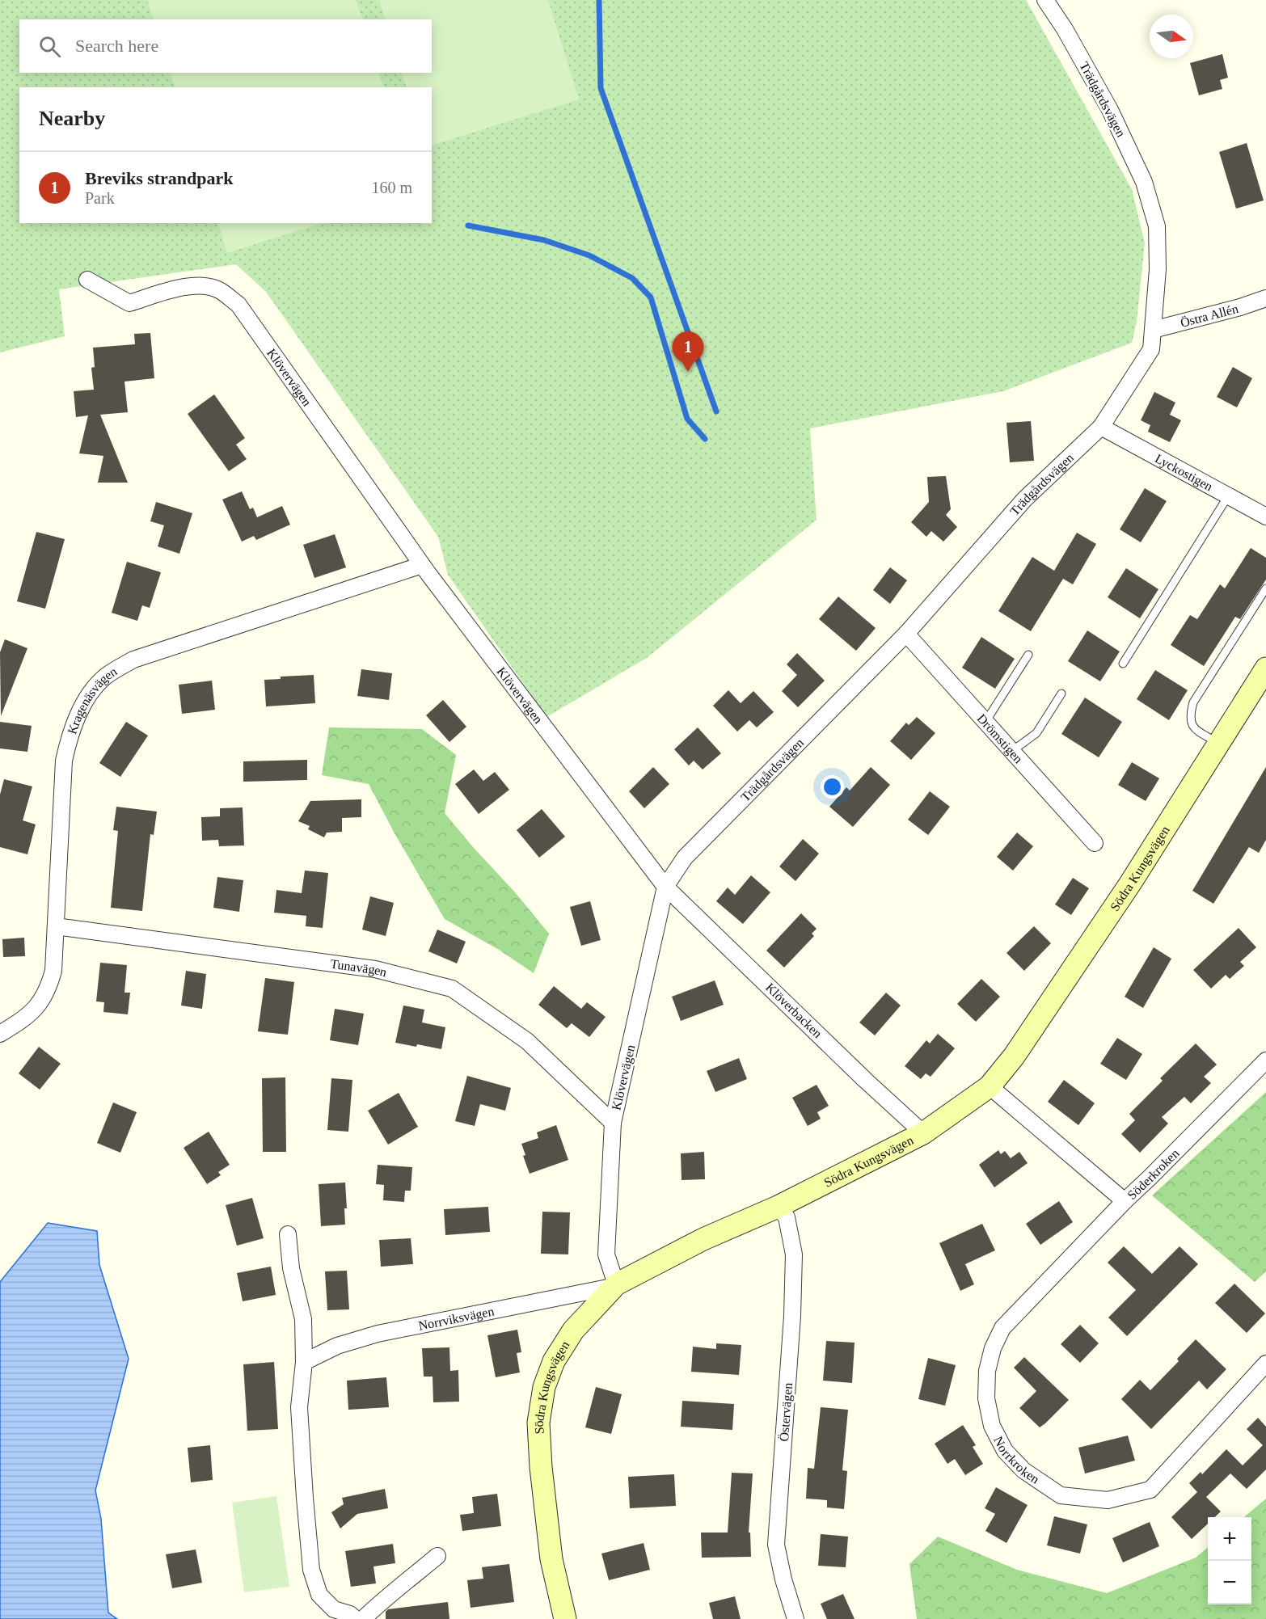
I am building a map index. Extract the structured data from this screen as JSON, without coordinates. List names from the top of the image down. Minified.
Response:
{"streets":{"street":["Trädgårdsvägen","Östra Allén","Klövervägen","Lyckostigen","Kragenäsvägen","Drömstigen","Södra Kungsvägen","Tunavägen","Klöverbacken","Söderkroken","Norrviksvägen","Östervägen","Norrkroken"]},"crossings":[["Trädgårdsvägen","Östra Allén"],["Trädgårdsvägen","Klövervägen"],["Trädgårdsvägen","Lyckostigen"],["Trädgårdsvägen","Drömstigen"],["Trädgårdsvägen","Klöverbacken"],["Klövervägen","Kragenäsvägen"],["Klövervägen","Södra Kungsvägen"],["Klövervägen","Tunavägen"],["Klövervägen","Klöverbacken"],["Klövervägen","Norrviksvägen"],["Kragenäsvägen","Tunavägen"],["Södra Kungsvägen","Klöverbacken"],["Södra Kungsvägen","Söderkroken"],["Södra Kungsvägen","Norrviksvägen"],["Södra Kungsvägen","Östervägen"],["Söderkroken","Norrkroken"]],"north":"right","page":{"search":"Search here","heading":"Nearby","list":[{"mark":"1","name":"Breviks strandpark","note":"Park","value":"160 m"}],"pins":"1","map_buttons":["+","−"]}}
